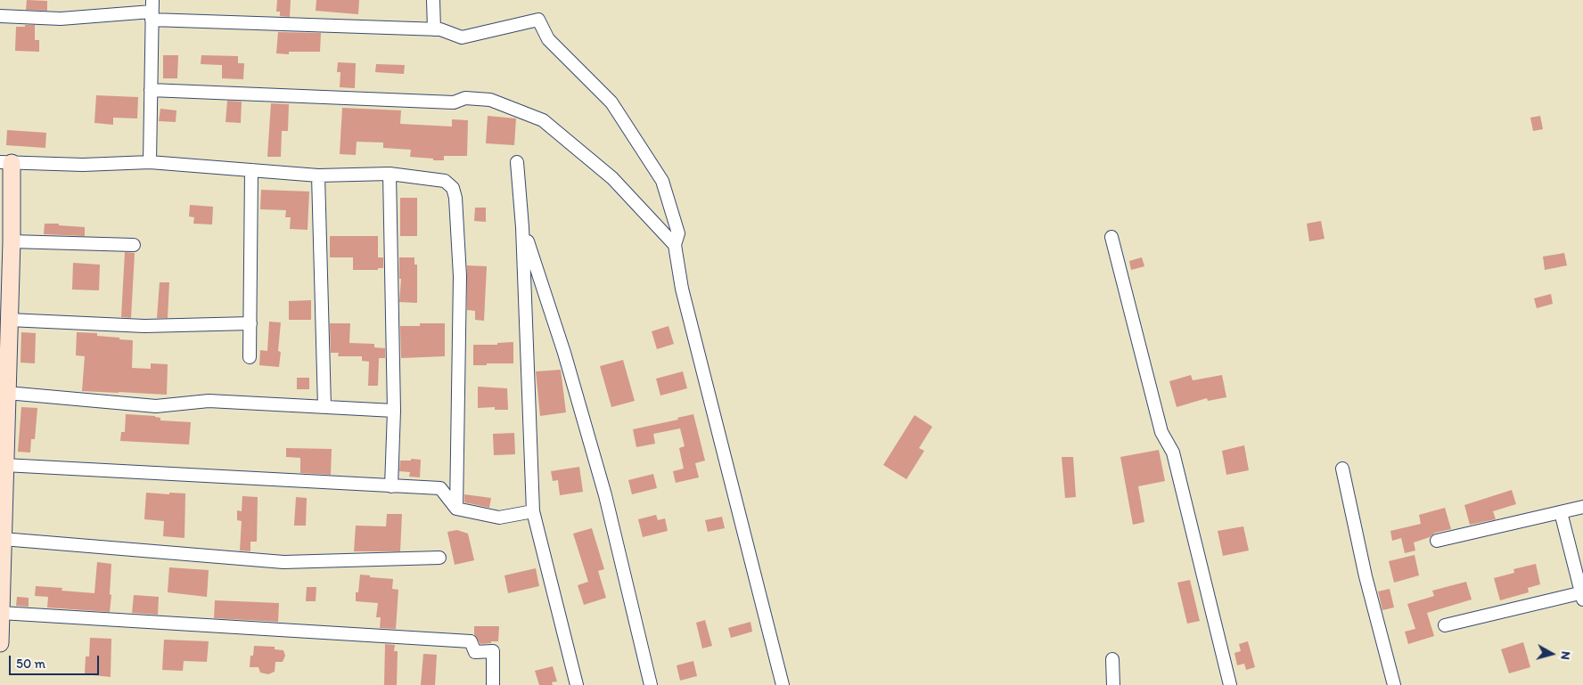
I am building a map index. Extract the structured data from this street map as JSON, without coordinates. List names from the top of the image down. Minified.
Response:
{"scale_bar":"50 m","north":"right"}
